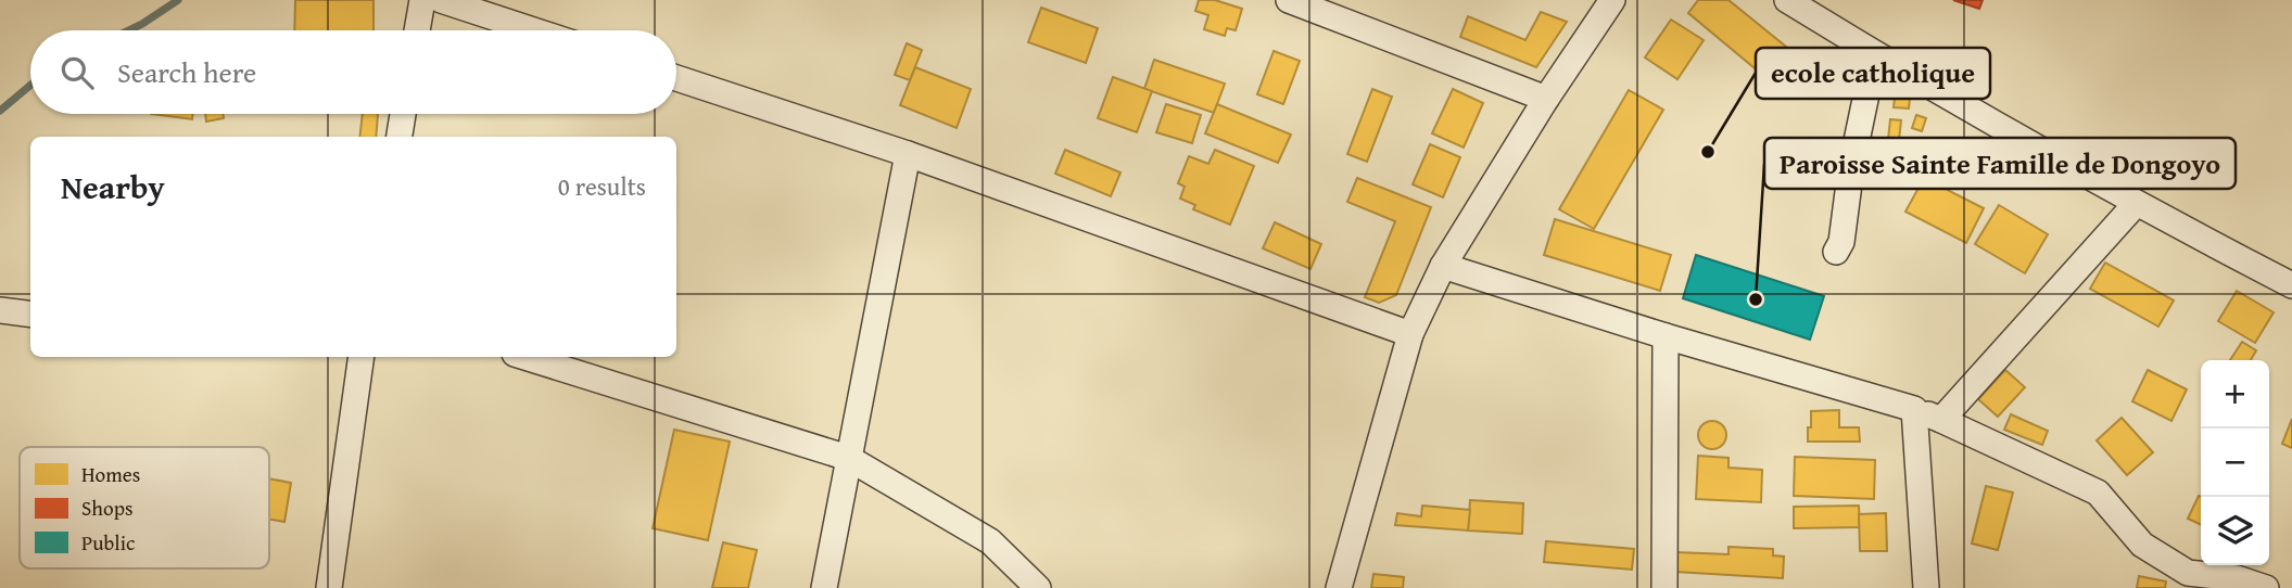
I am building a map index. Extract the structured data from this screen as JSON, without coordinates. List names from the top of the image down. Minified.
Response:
{"places":["ecole catholique","Paroisse Sainte Famille de Dongoyo"],"legend":["Homes","Shops","Public"],"page":{"search":"Search here","heading":["Nearby","0 results"],"map_buttons":["+","−"]}}
